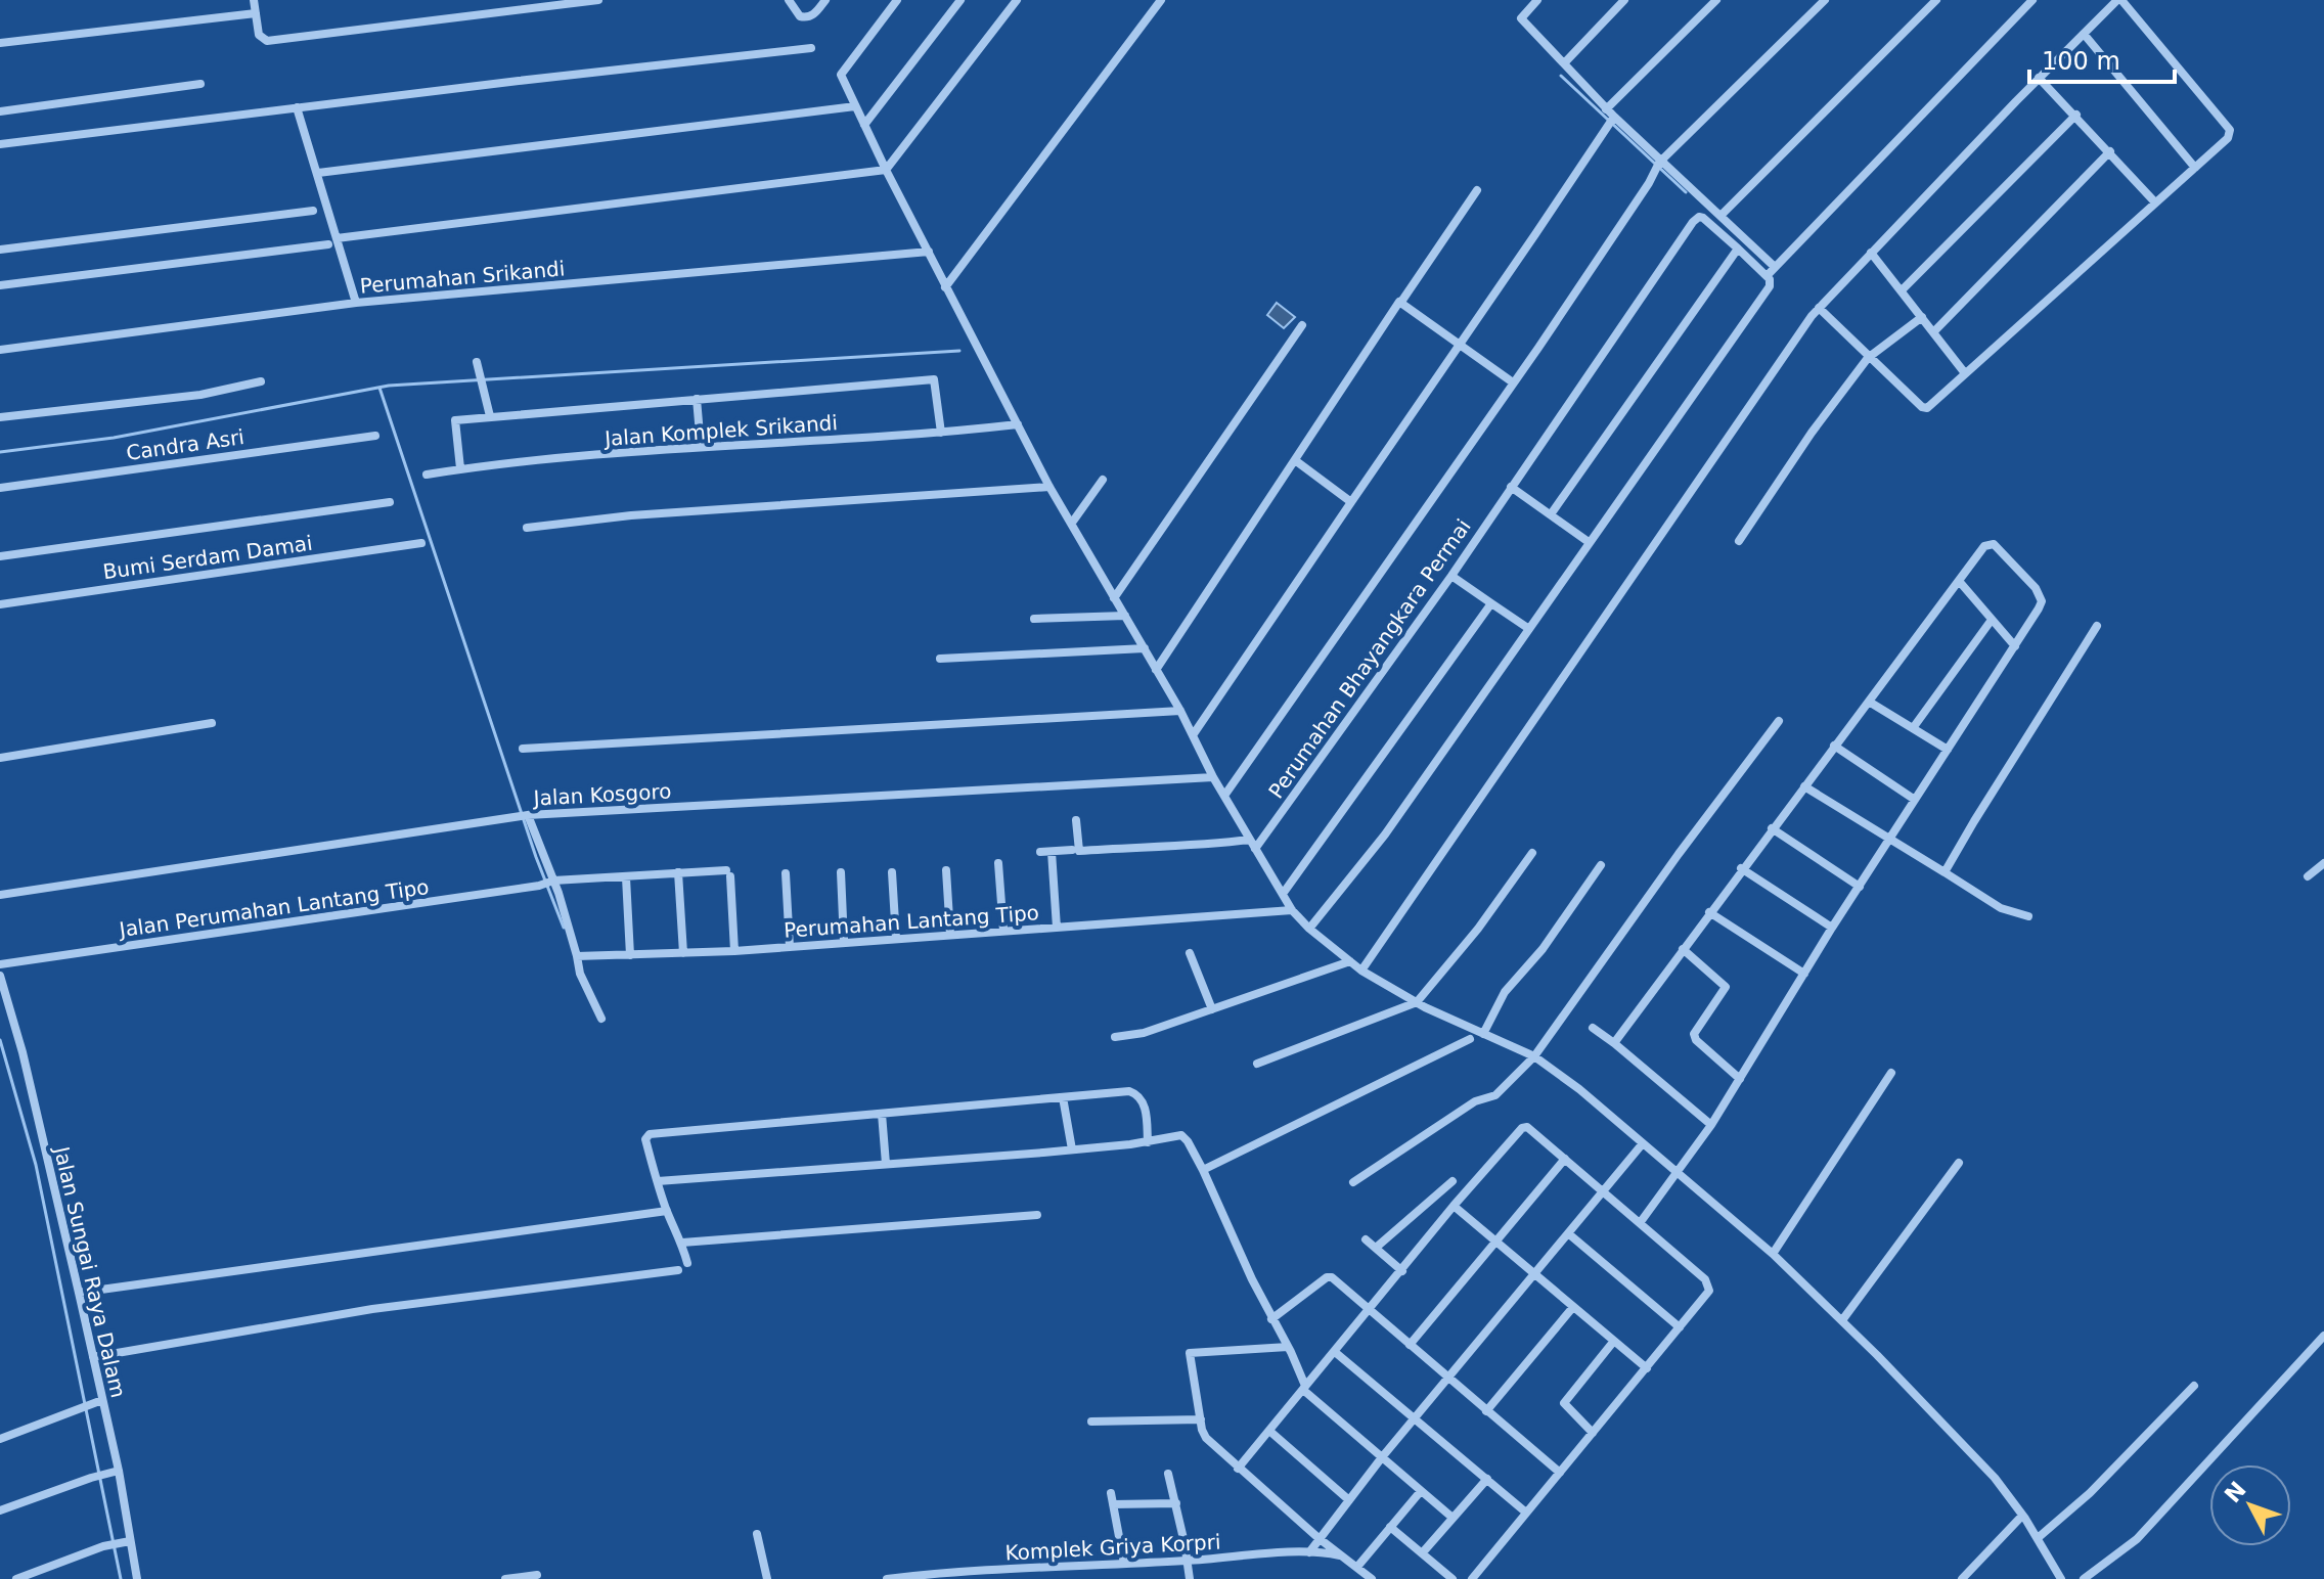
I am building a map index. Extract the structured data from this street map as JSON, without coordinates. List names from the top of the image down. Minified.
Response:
{"streets":{"street":["Perumahan Srikandi","Jalan Komplek Srikandi","Candra Asri","Bumi Serdam Damai","Perumahan Bhayangkara Permai","Jalan Kosgoro","Jalan Perumahan Lantang Tipo","Perumahan Lantang Tipo","Jalan Sungai Raya Dalam","Komplek Griya Korpri"]},"crossings":[["Jalan Perumahan Lantang Tipo","Perumahan Lantang Tipo"]],"scale_bar":"100 m","north":"top left"}
